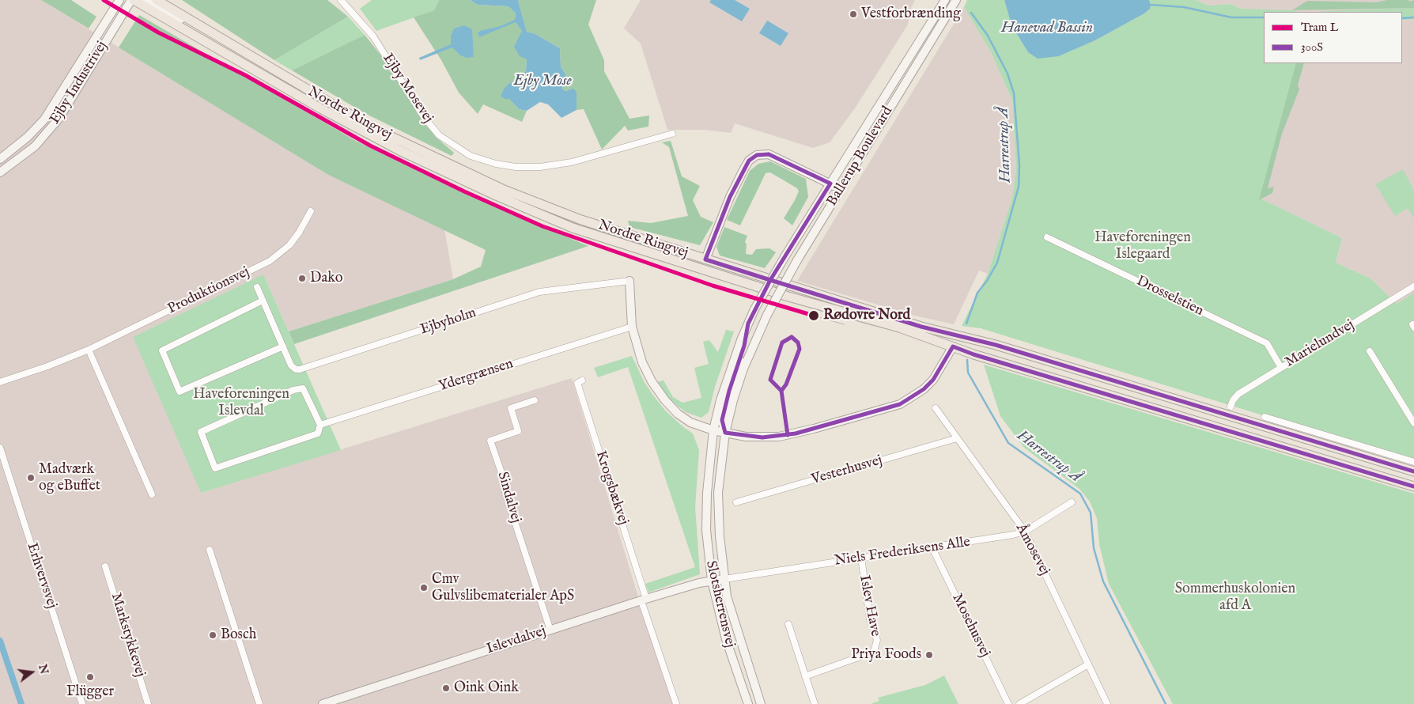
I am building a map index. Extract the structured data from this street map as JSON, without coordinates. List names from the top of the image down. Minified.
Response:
{"streets":{"main road":["Nordre Ringvej"],"street":["Ejby Industrivej","Ejby Mosevej","Ballerup Boulevard","Produktionsvej","Drosselstien","Ejbyholm","Marielundvej","Ydergrænsen","Vesterhusvej","Krogsbækvej","Sindalvej","Åmosevej","Niels Frederiksens Alle","Erhvervsvej","Slotsherrensvej","Islev Have","Mosehusvej","Markstykkevej","Islevdalvej"]},"crossings":[["Ejby Industrivej","Nordre Ringvej"],["Ballerup Boulevard","Slotsherrensvej"],["Drosselstien","Marielundvej"],["Vesterhusvej","Åmosevej"],["Krogsbækvej","Islevdalvej"],["Sindalvej","Islevdalvej"],["Åmosevej","Niels Frederiksens Alle"],["Niels Frederiksens Alle","Slotsherrensvej"],["Niels Frederiksens Alle","Islev Have"],["Niels Frederiksens Alle","Mosehusvej"],["Niels Frederiksens Alle","Islevdalvej"],["Slotsherrensvej","Islevdalvej"]],"water":["Hanevad Bassin","Ejby Mose","Harrestrup Å"],"parks":["Haveforeningen Islegaard","Haveforeningen Islevdal","Sommerhuskolonien afd A"],"places":["Vestforbrænding","Dako","Rødovre Nord","Madværk og eBuffet","Cmv Gulvslibematerialer ApS","Bosch","Priya Foods","Flügger","Oink Oink"],"lines":["tram line L","transit line 300S"],"legend":["Tram L","300S"],"north":"right"}
